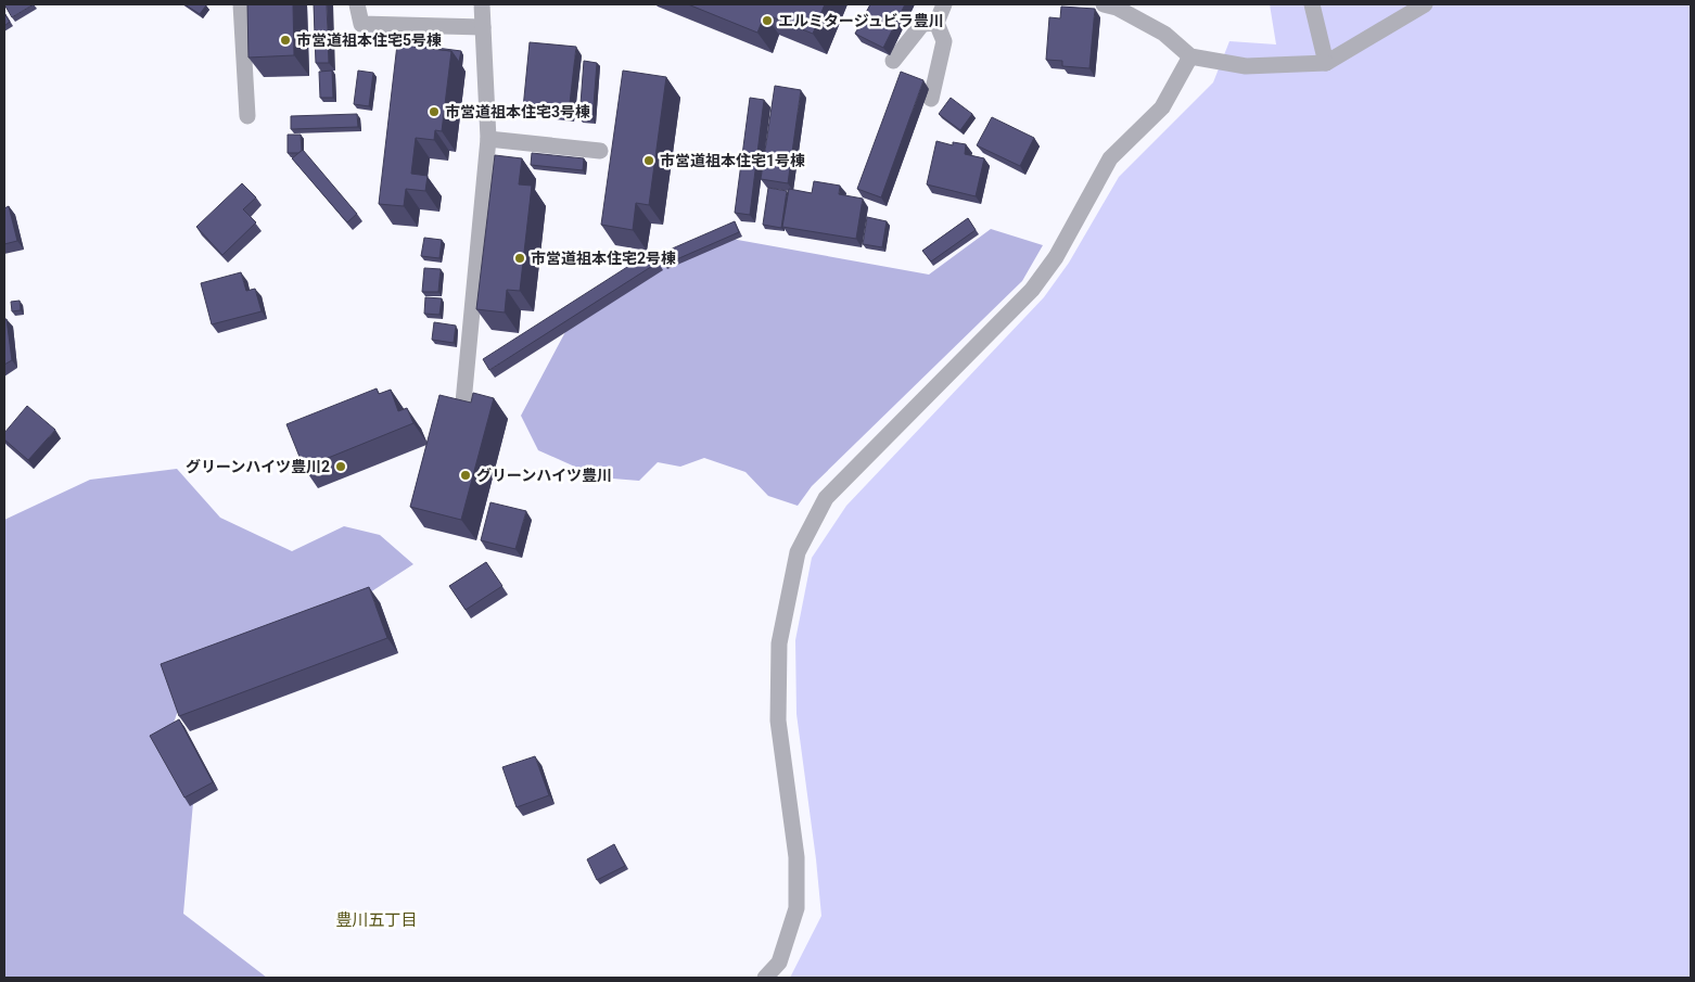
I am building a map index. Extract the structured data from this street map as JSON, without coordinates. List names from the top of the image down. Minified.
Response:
{"districts":["豊川五丁目"],"places":["エルミタージュビラ豊川","市営道祖本住宅5号棟","市営道祖本住宅3号棟","市営道祖本住宅1号棟","市営道祖本住宅2号棟","グリーンハイツ豊川2","グリーンハイツ豊川"]}
